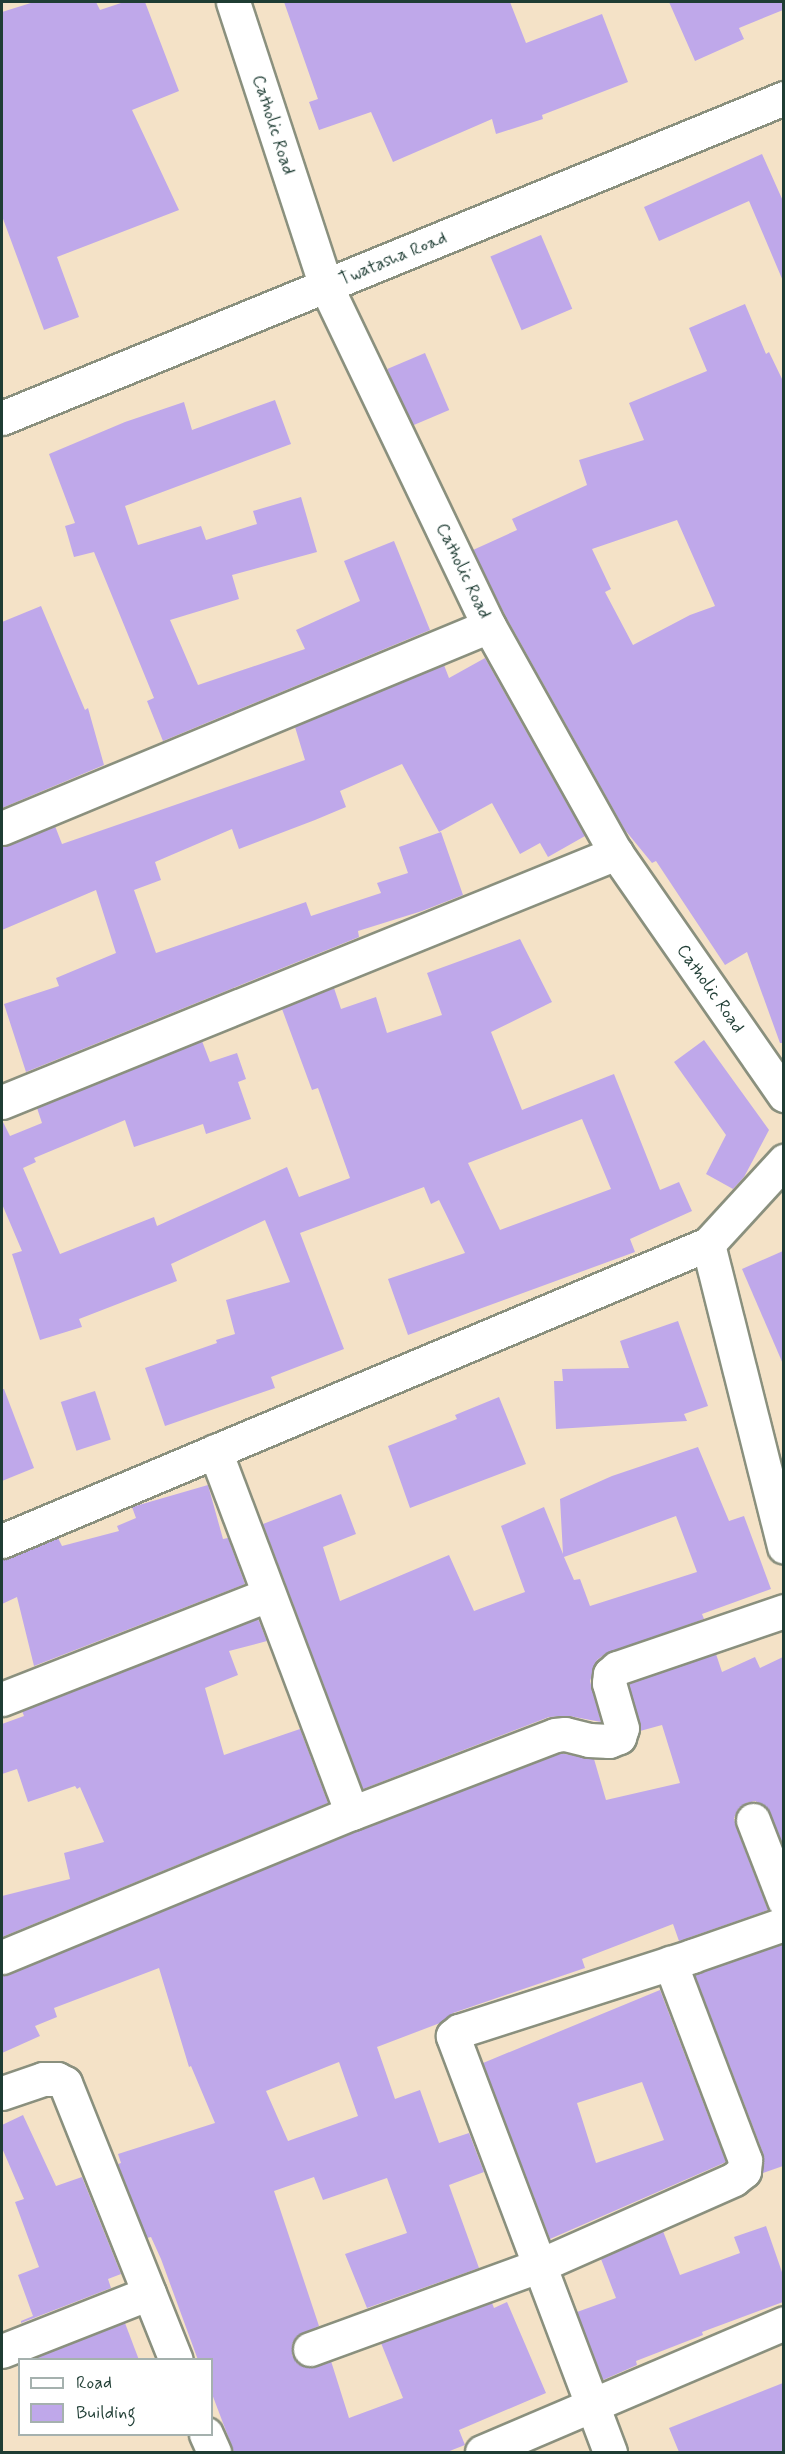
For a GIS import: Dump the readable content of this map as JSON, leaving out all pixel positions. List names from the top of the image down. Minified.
{"streets":{"street":["Catholic Road","Twatasha Road"]},"crossings":[["Catholic Road","Twatasha Road"]],"legend":["Road","Building"]}
